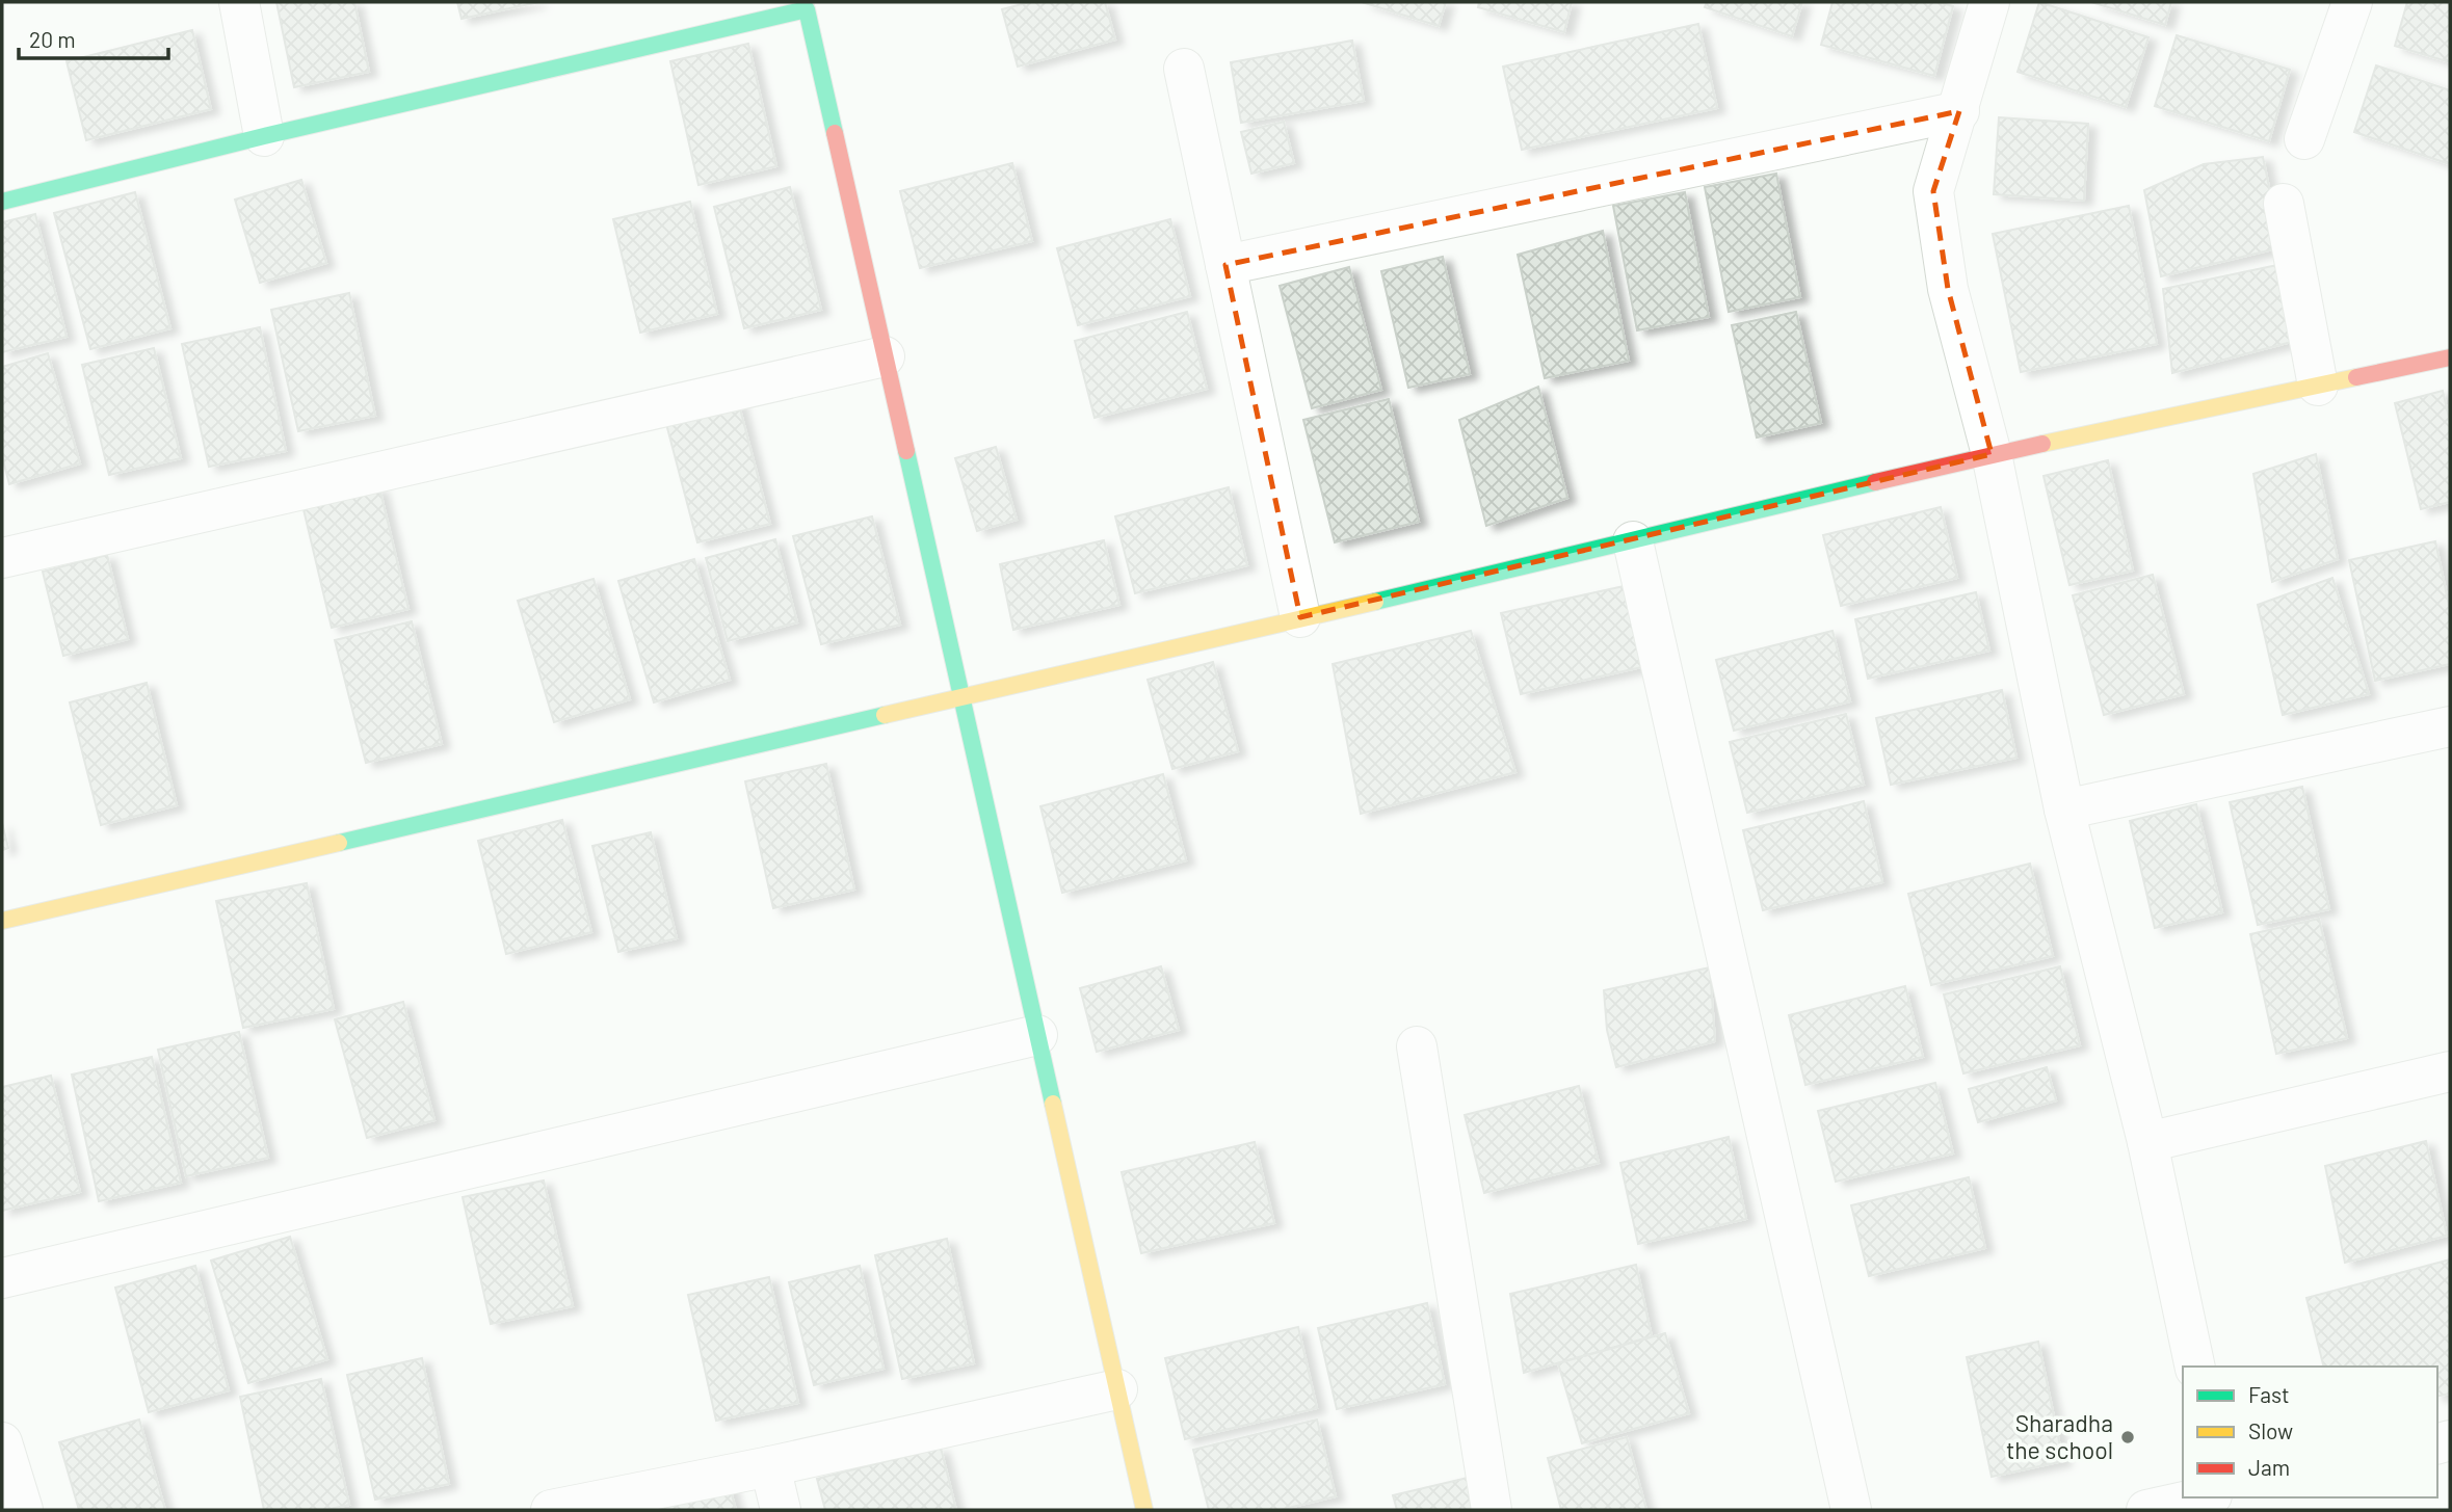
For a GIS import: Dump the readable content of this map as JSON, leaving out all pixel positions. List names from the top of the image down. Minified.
{"places":["Sharadha the school"],"legend":["Fast","Slow","Jam"],"scale_bar":"20 m"}
